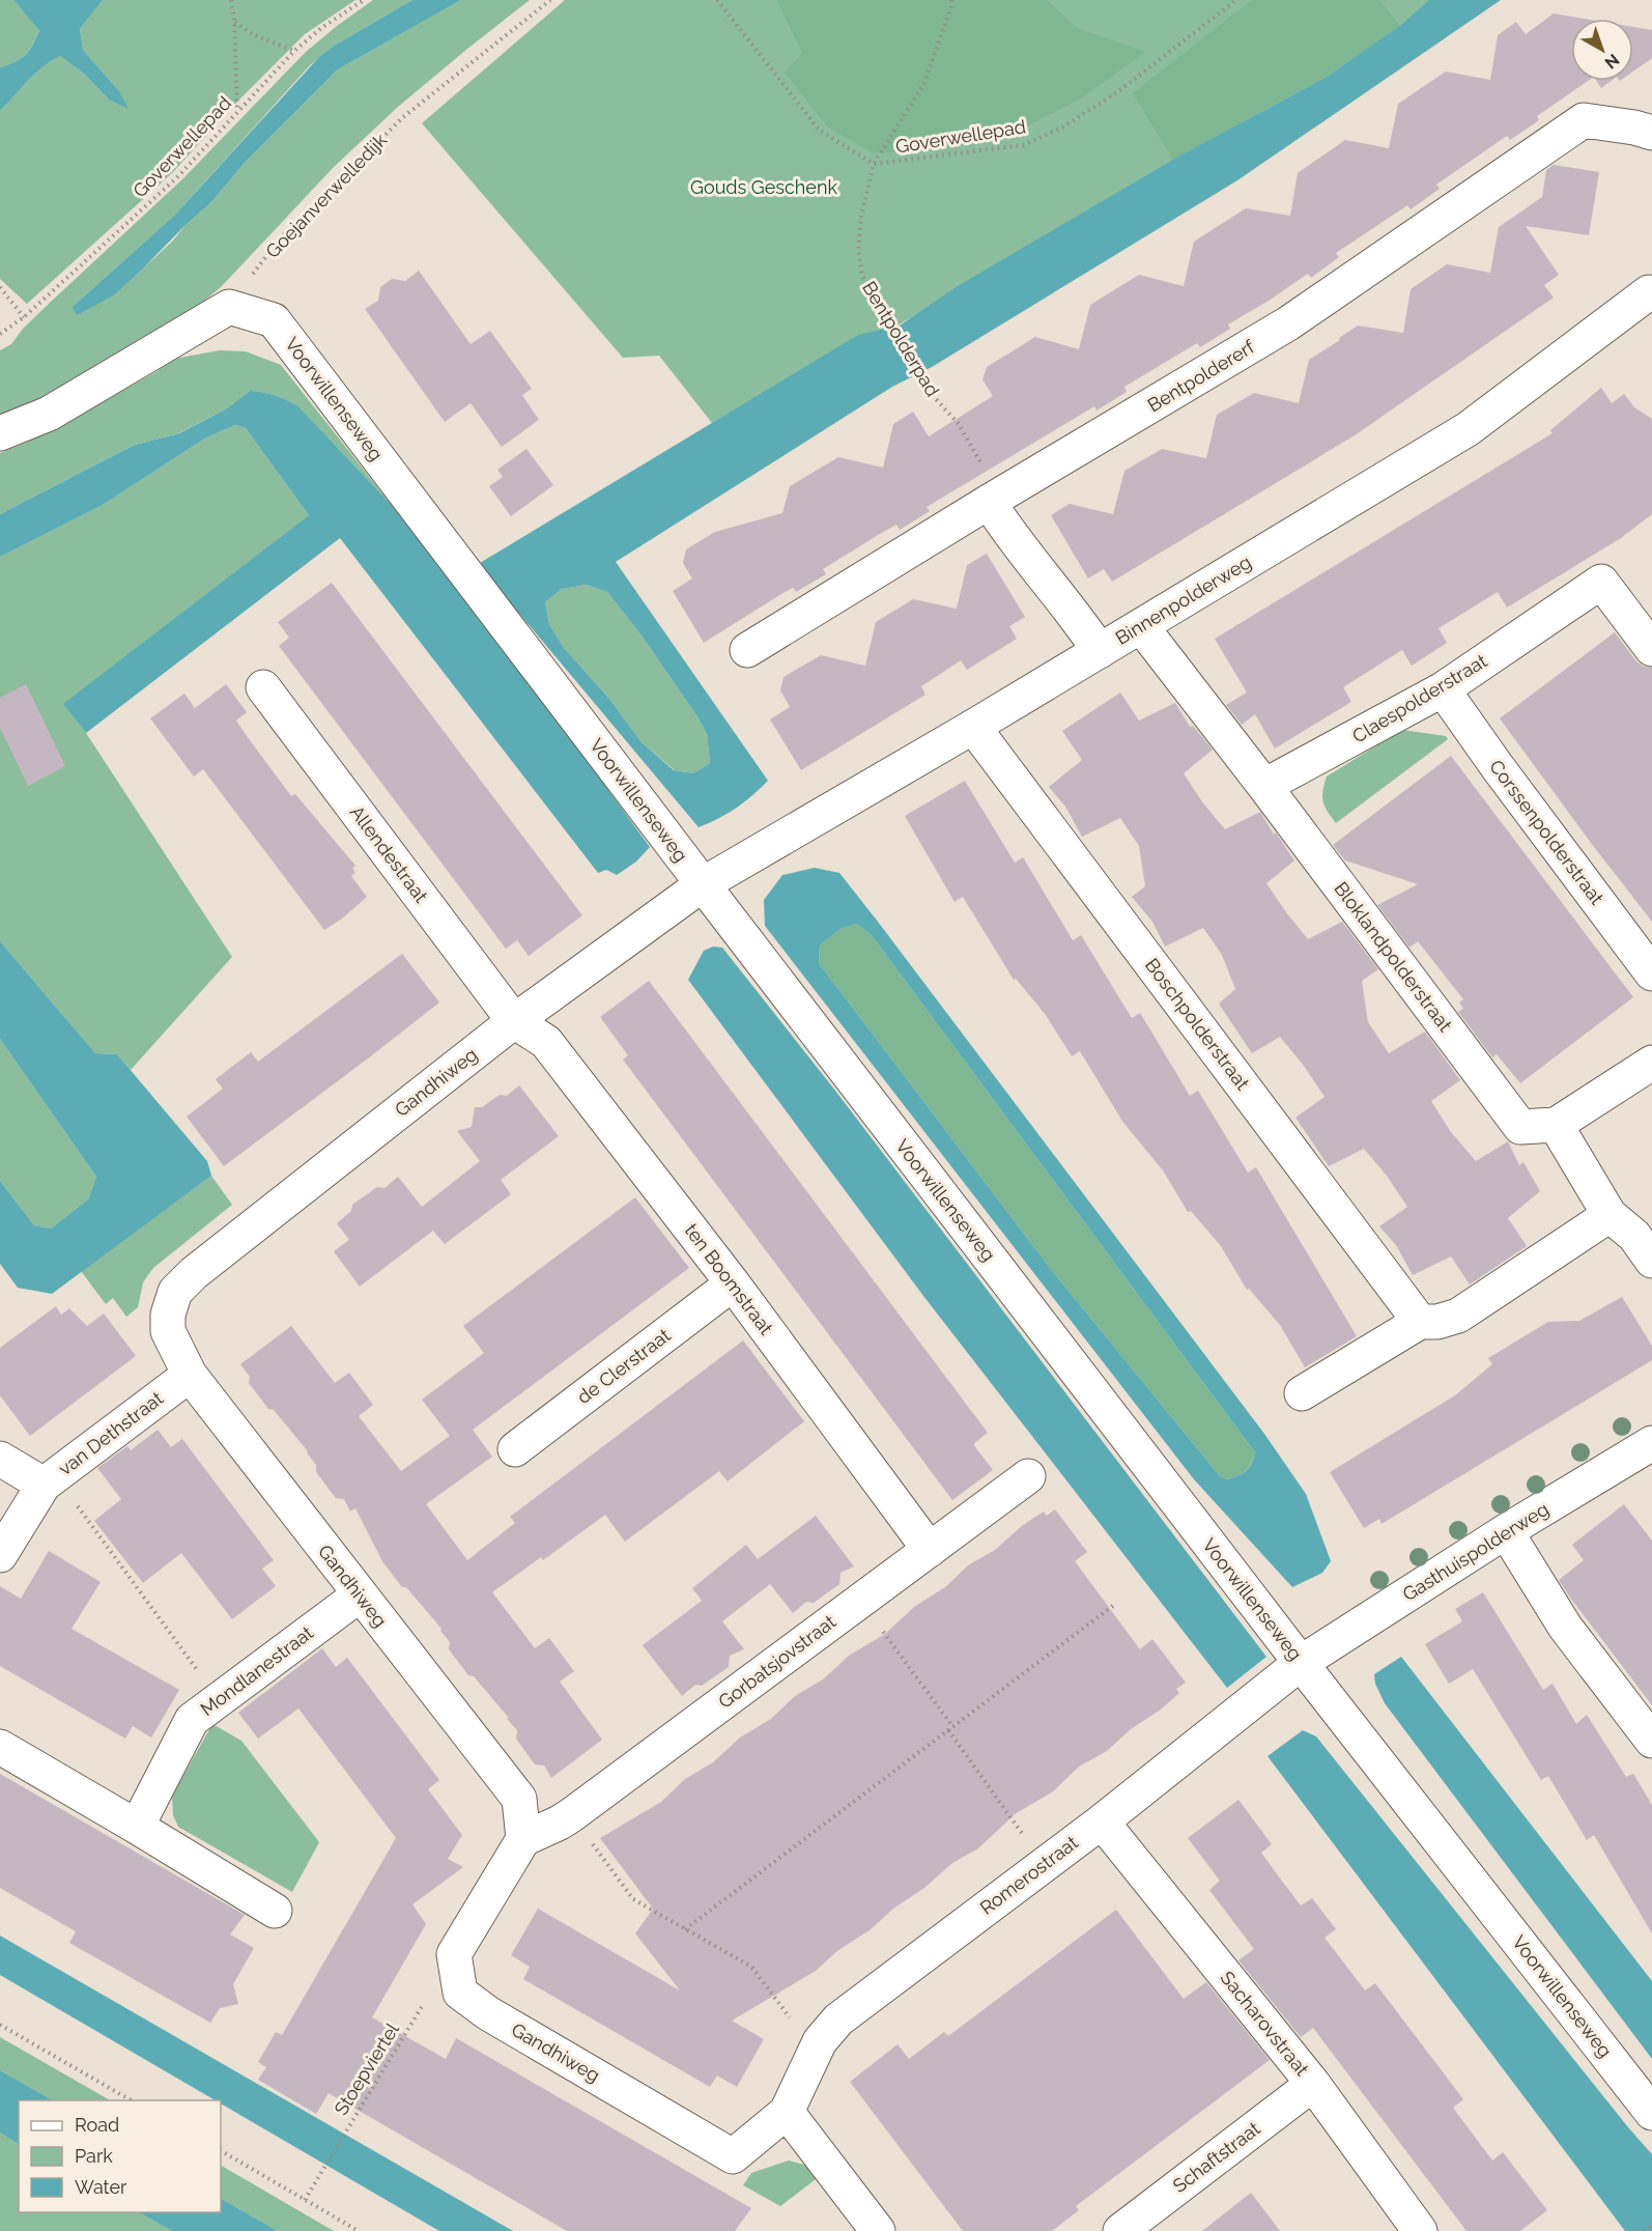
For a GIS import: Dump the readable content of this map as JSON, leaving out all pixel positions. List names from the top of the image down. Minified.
{"streets":{"street":["Bentpoldererf","Voorwillenseweg","Binnenpolderweg","Claespolderstraat","Corssenpolderstraat","Allendestraat","Bloklandpolderstraat","Boschpolderstraat","Gandhiweg","ten Boomstraat","de Clerstraat","van Dethstraat","Gasthuispolderweg","Gorbatsjovstraat","Mondlanestraat","Romerostraat","Sacharovstraat","Schaftstraat"],"path":["Goverwellepad","Goejanverwelledijk","Bentpolderpad","Stoepviertel"]},"crossings":[["Goverwellepad","Bentpolderpad"],["Goejanverwelledijk","Voorwillenseweg"],["Bentpolderpad","Bentpoldererf"],["Voorwillenseweg","Binnenpolderweg"],["Voorwillenseweg","Gandhiweg"],["Voorwillenseweg","Gasthuispolderweg"],["Voorwillenseweg","Romerostraat"],["Binnenpolderweg","Bloklandpolderstraat"],["Binnenpolderweg","Boschpolderstraat"],["Binnenpolderweg","Gandhiweg"],["Claespolderstraat","Corssenpolderstraat"],["Claespolderstraat","Bloklandpolderstraat"],["Allendestraat","Gandhiweg"],["Allendestraat","ten Boomstraat"],["Gandhiweg","ten Boomstraat"],["Gandhiweg","van Dethstraat"],["Gandhiweg","Gorbatsjovstraat"],["Gandhiweg","Mondlanestraat"],["Gandhiweg","Romerostraat"],["Gandhiweg","Stoepviertel"],["ten Boomstraat","de Clerstraat"],["ten Boomstraat","Gorbatsjovstraat"],["Gasthuispolderweg","Romerostraat"],["Romerostraat","Sacharovstraat"],["Sacharovstraat","Schaftstraat"]],"parks":["Gouds Geschenk"],"legend":["Road","Park","Water"],"north":"bottom right"}
